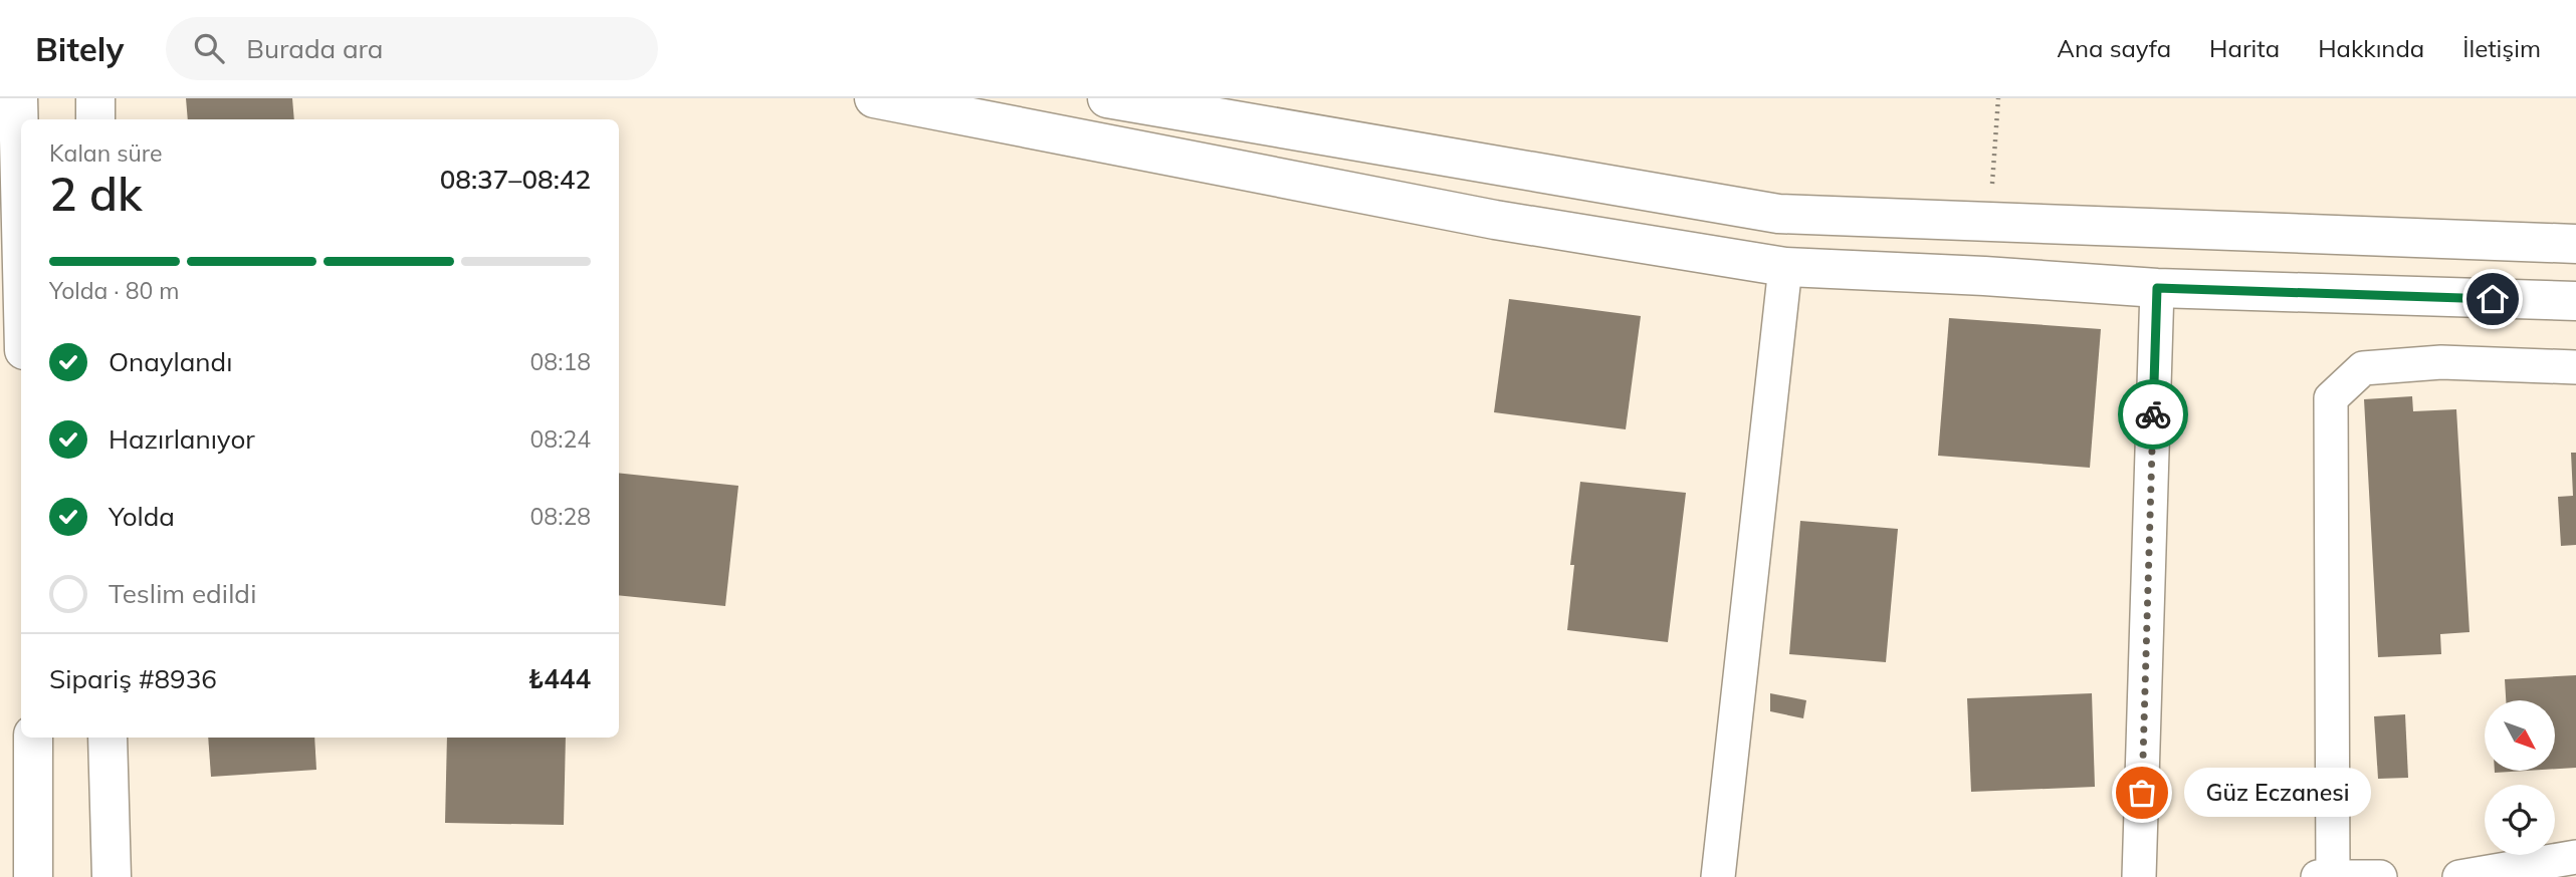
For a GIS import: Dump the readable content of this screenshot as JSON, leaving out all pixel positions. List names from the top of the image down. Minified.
{"places":["Güz Eczanesi"],"north":"bottom right","page":{"header":"Bitely","search":"Burada ara","nav":["Ana sayfa","Harita","Hakkında","İletişim"],"heading":["2 dk","Kalan süre","08:37–08:42"],"panel":["Sipariş #8936","₺444"],"bar":"Yolda · 80 m","list":[["Onaylandı","08:18"],["Hazırlanıyor","08:24"],["Yolda","08:28"],"Teslim edildi"],"bubble":"Güz Eczanesi"}}
